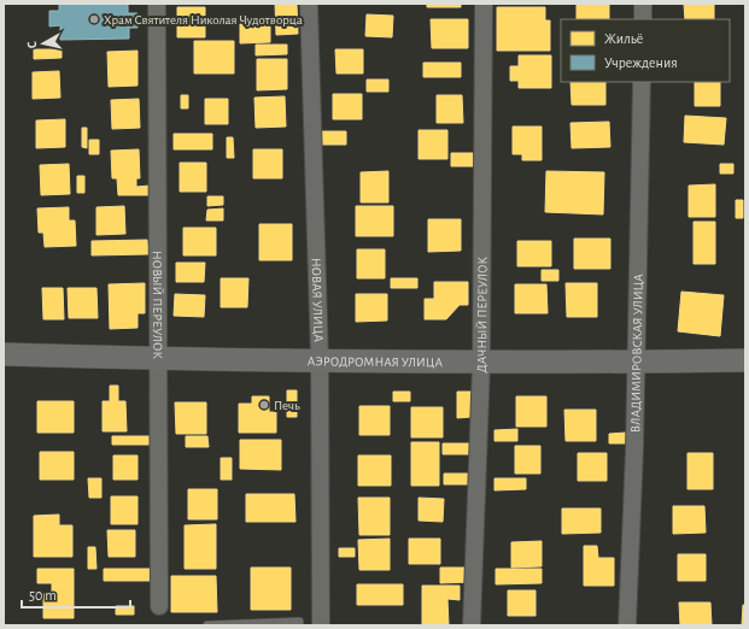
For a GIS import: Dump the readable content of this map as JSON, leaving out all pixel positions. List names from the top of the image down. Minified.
{"streets":{"street":["НОВАЯ УЛИЦА","НОВЫЙ ПЕРЕУЛОК","ДАЧНЫЙ ПЕРЕУЛОК","ВЛАДИМИРОВСКАЯ УЛИЦА","АЭРОДРОМНАЯ УЛИЦА"]},"crossings":[["НОВАЯ УЛИЦА","АЭРОДРОМНАЯ УЛИЦА"],["НОВЫЙ ПЕРЕУЛОК","АЭРОДРОМНАЯ УЛИЦА"],["ДАЧНЫЙ ПЕРЕУЛОК","АЭРОДРОМНАЯ УЛИЦА"],["ВЛАДИМИРОВСКАЯ УЛИЦА","АЭРОДРОМНАЯ УЛИЦА"]],"places":["Храм Святителя Николая Чудотворца","Печь"],"legend":["Жильё","Учреждения"],"scale_bar":"50 m","north":"left"}
